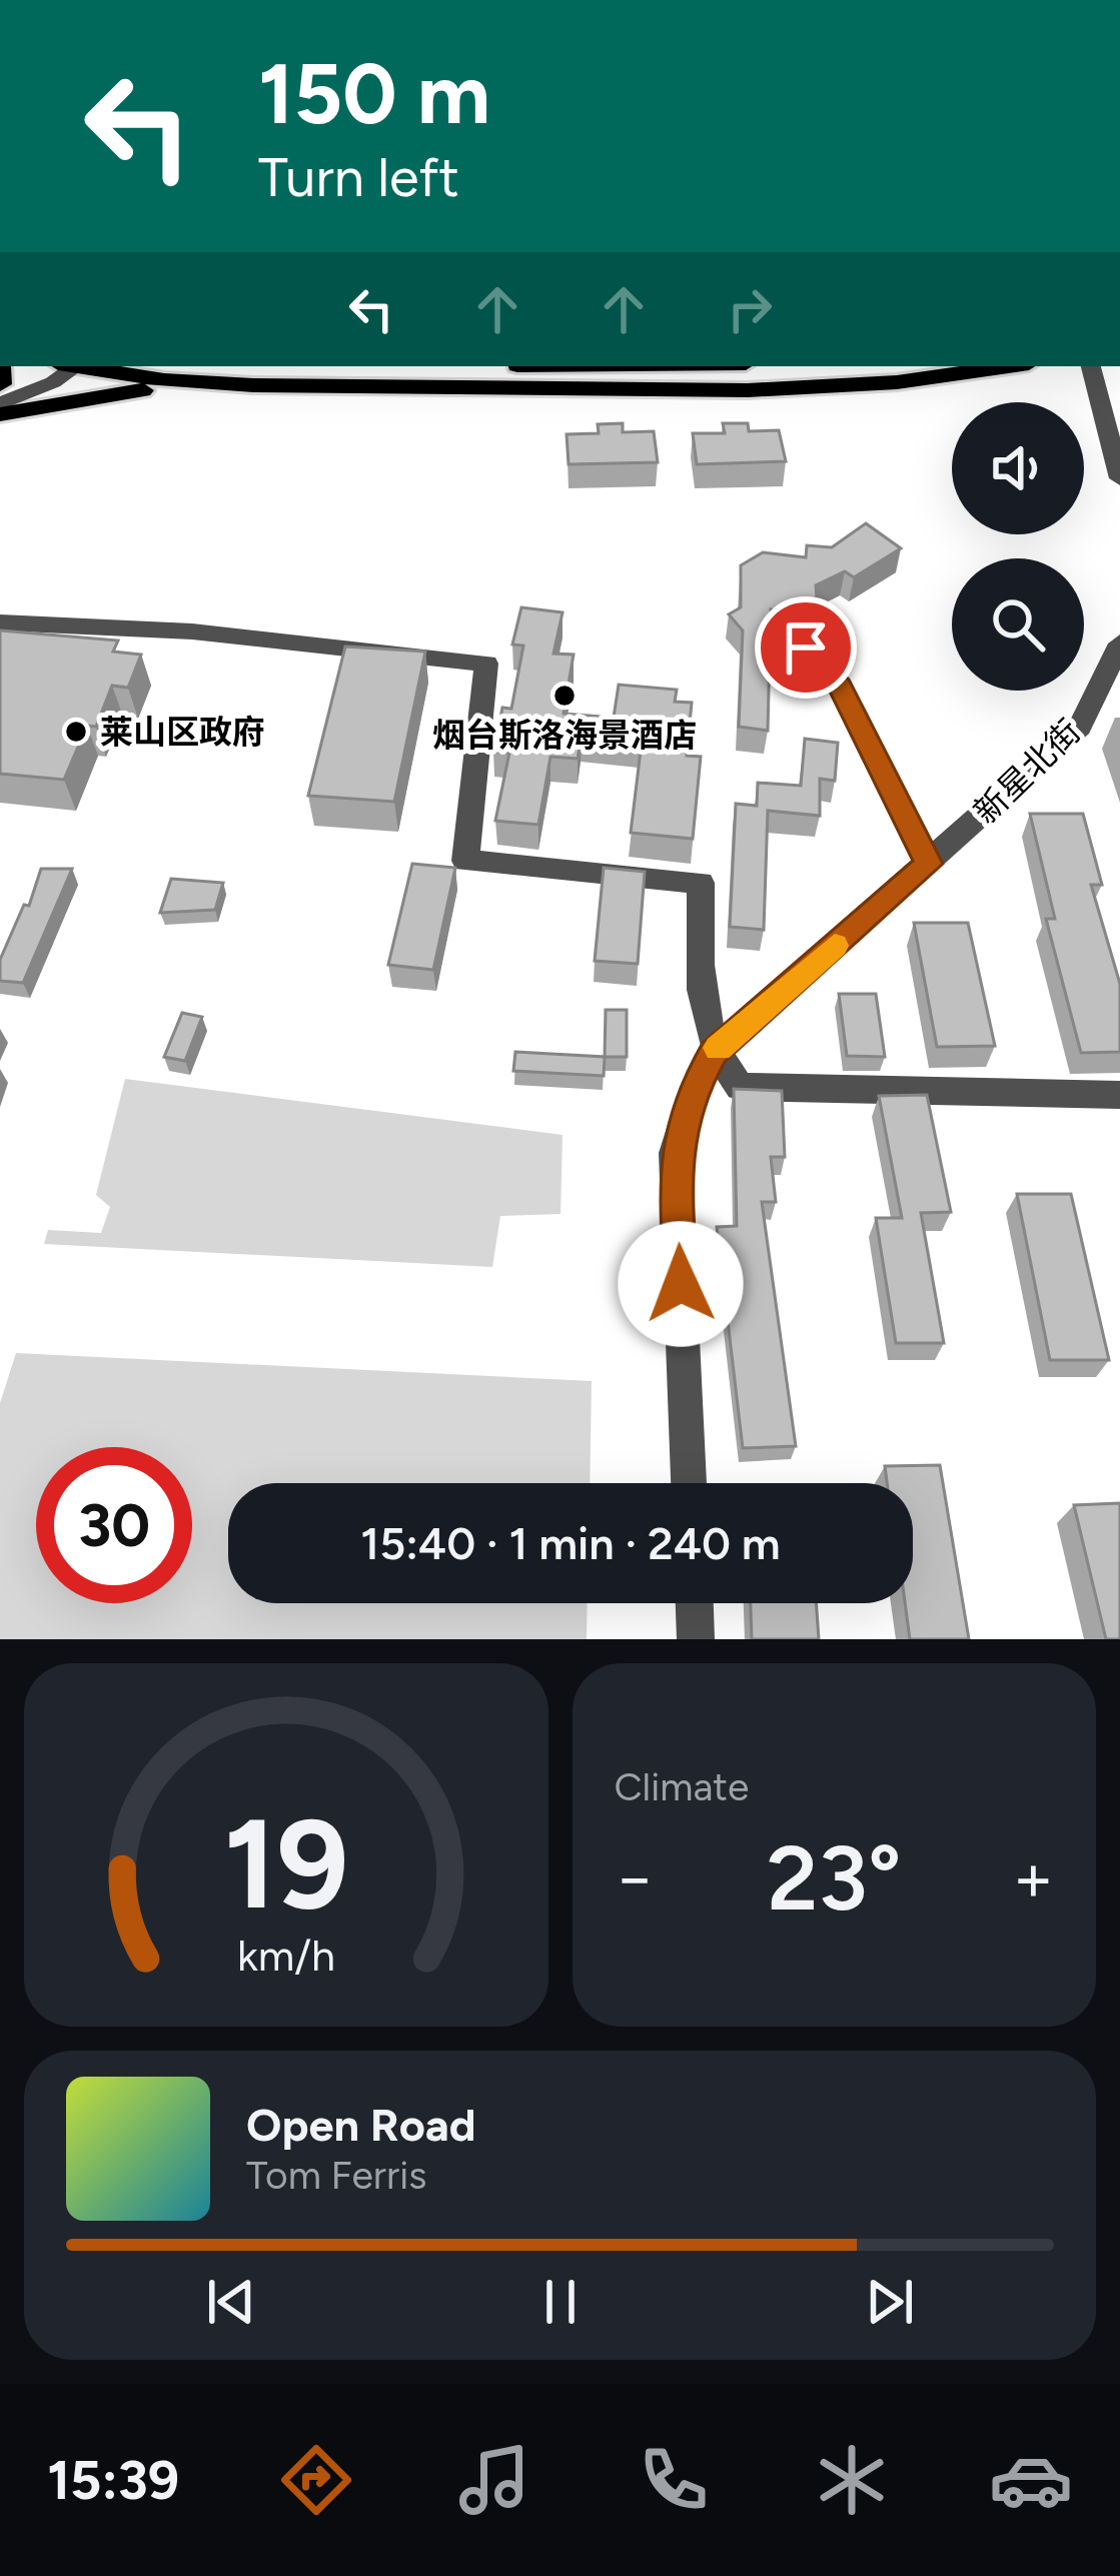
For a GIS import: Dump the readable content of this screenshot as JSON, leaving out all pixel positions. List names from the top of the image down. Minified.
{"streets":{"street":["新星北街"]},"places":["烟台斯洛海景酒店","莱山区政府"],"page":{"turn":["150 m","Turn left"],"limit":"30","trip":"15:40 · 1 min · 240 m","tile":"Climate","heat":["−","23°","+"],"song":["Open Road","Tom Ferris"],"tabs":"15:39","gauge":["19","km/h"]}}
